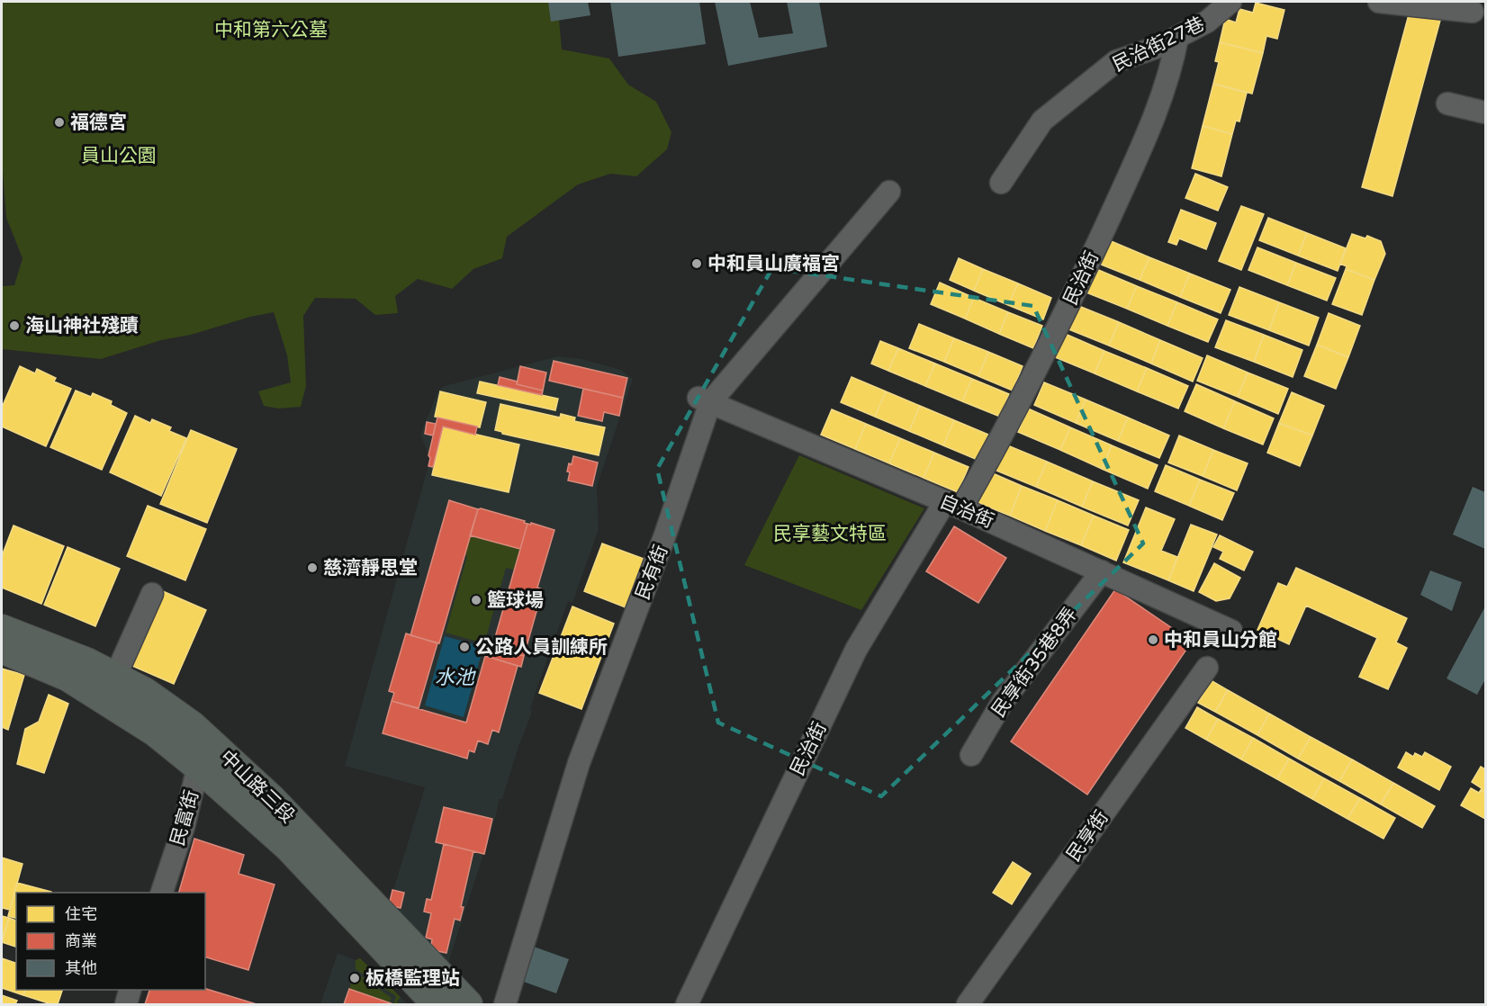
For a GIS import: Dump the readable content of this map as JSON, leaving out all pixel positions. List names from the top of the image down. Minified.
{"streets":{"main road":["中山路三段"],"street":["民治街27巷","民治街","自治街","民有街","民享街35巷8弄","民富街","民享街"]},"crossings":[["民治街27巷","民治街"],["民治街","自治街"],["自治街","民有街"],["自治街","民享街35巷8弄"],["中山路三段","民富街"]],"water":["水池"],"parks":["中和第六公墓","員山公園","民享藝文特區"],"places":["福德宮","中和員山廣福宮","海山神社殘蹟","慈濟靜思堂","籃球場","中和員山分館","公路人員訓練所","板橋監理站"],"legend":["住宅","商業","其他"]}
